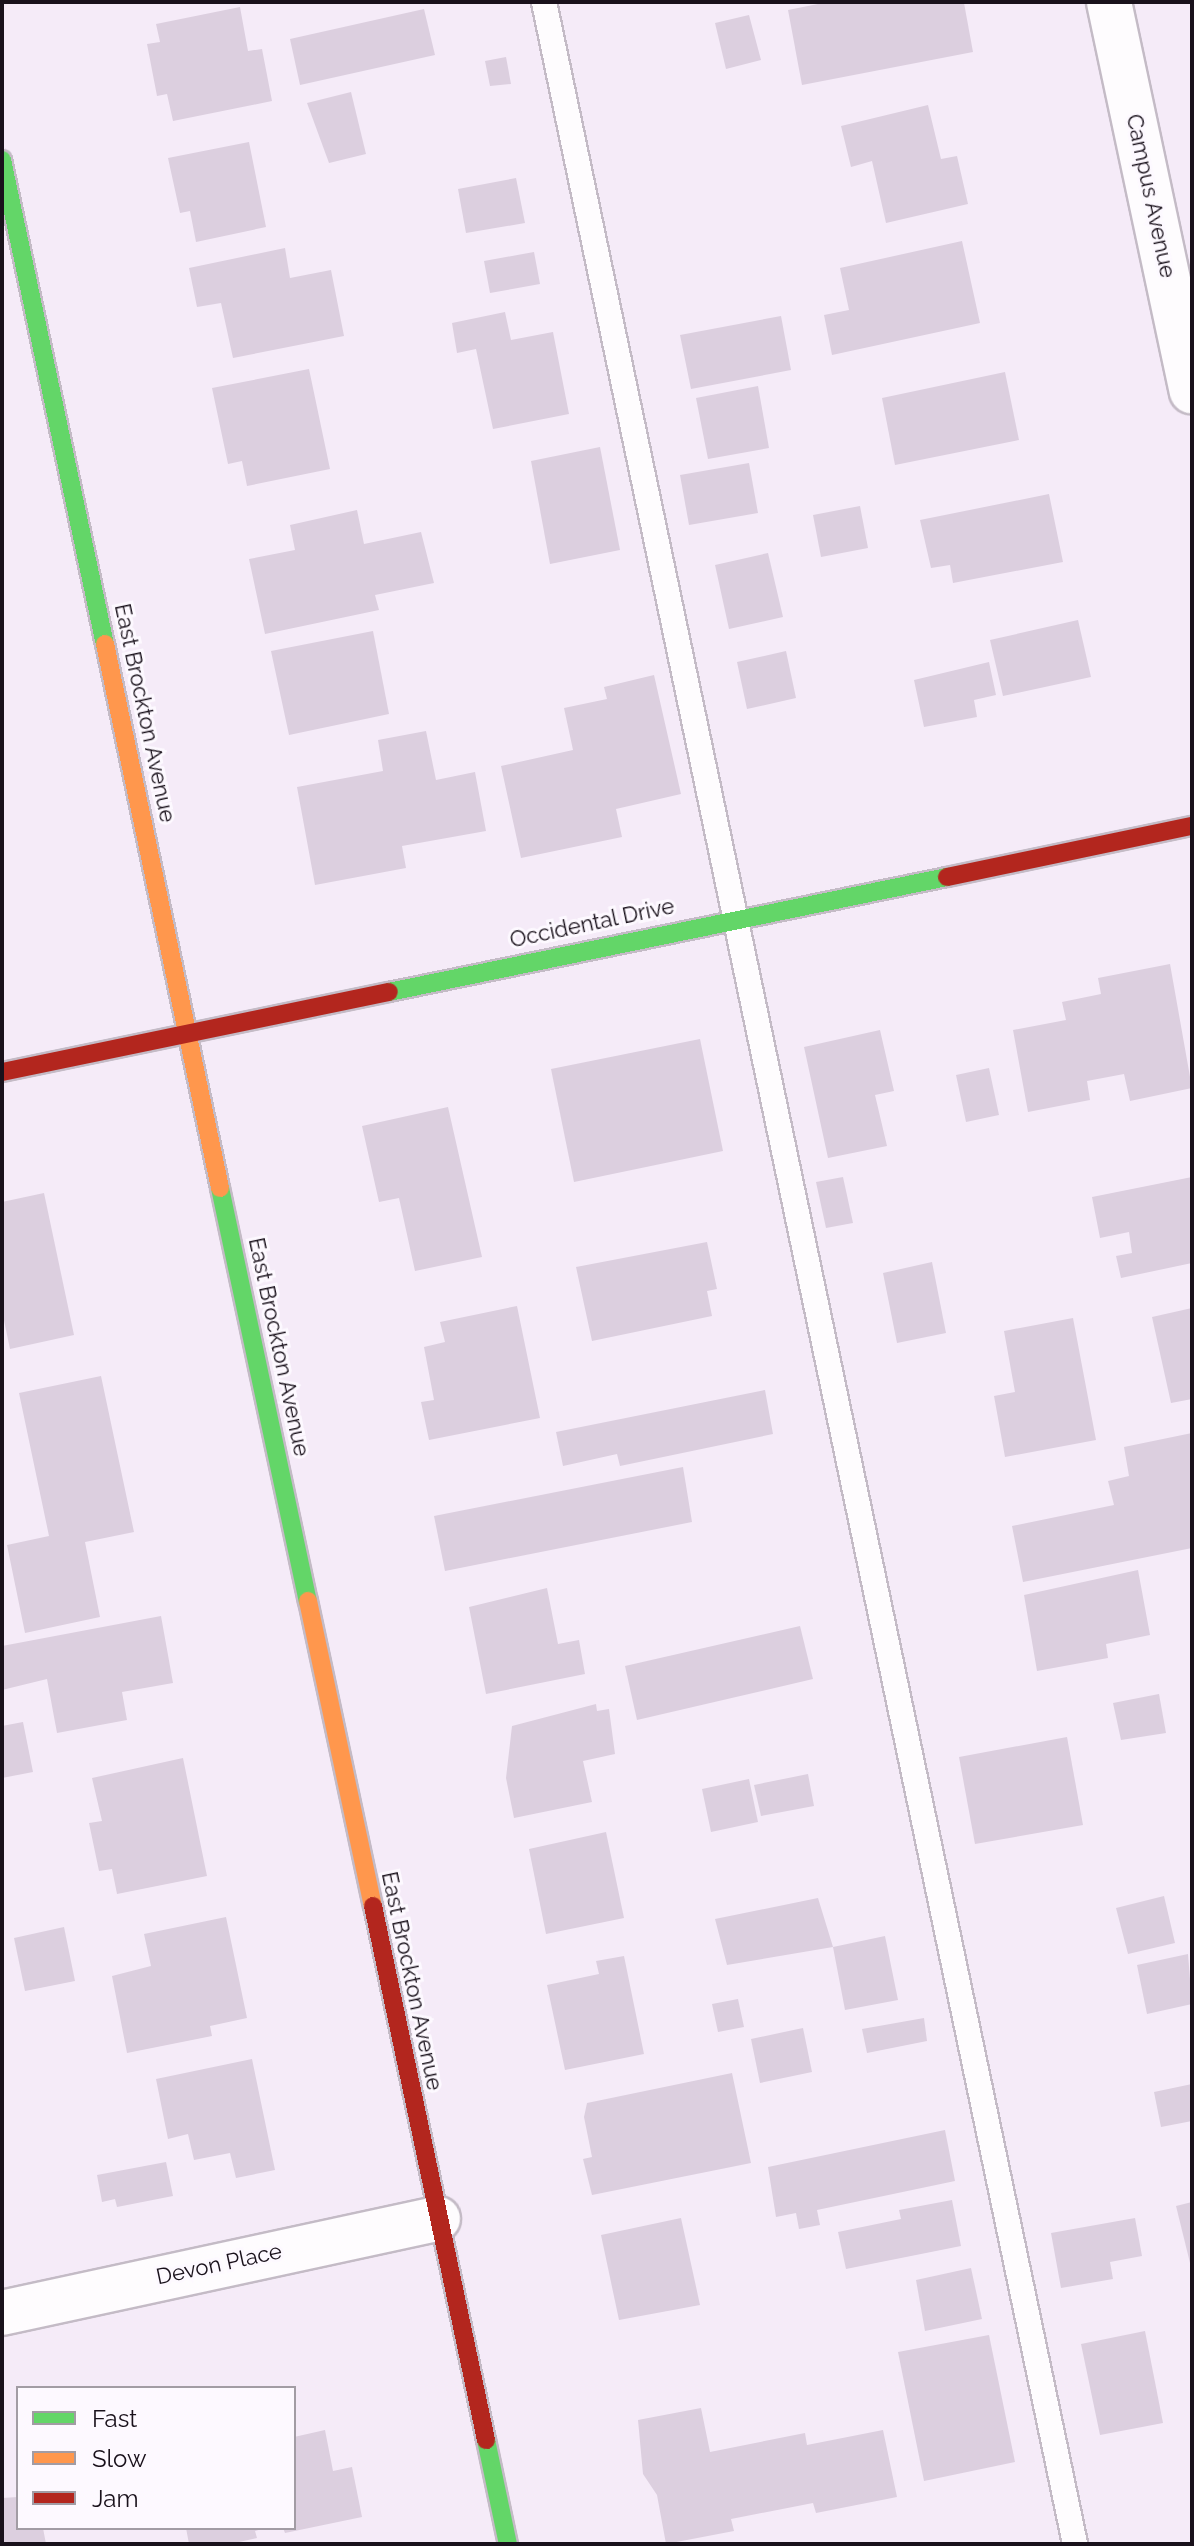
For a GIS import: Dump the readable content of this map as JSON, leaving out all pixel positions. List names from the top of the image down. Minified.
{"streets":{"street":["Campus Avenue","East Brockton Avenue","Occidental Drive","Devon Place"]},"crossings":[["East Brockton Avenue","Occidental Drive"],["East Brockton Avenue","Devon Place"]],"legend":["Fast","Slow","Jam"]}
